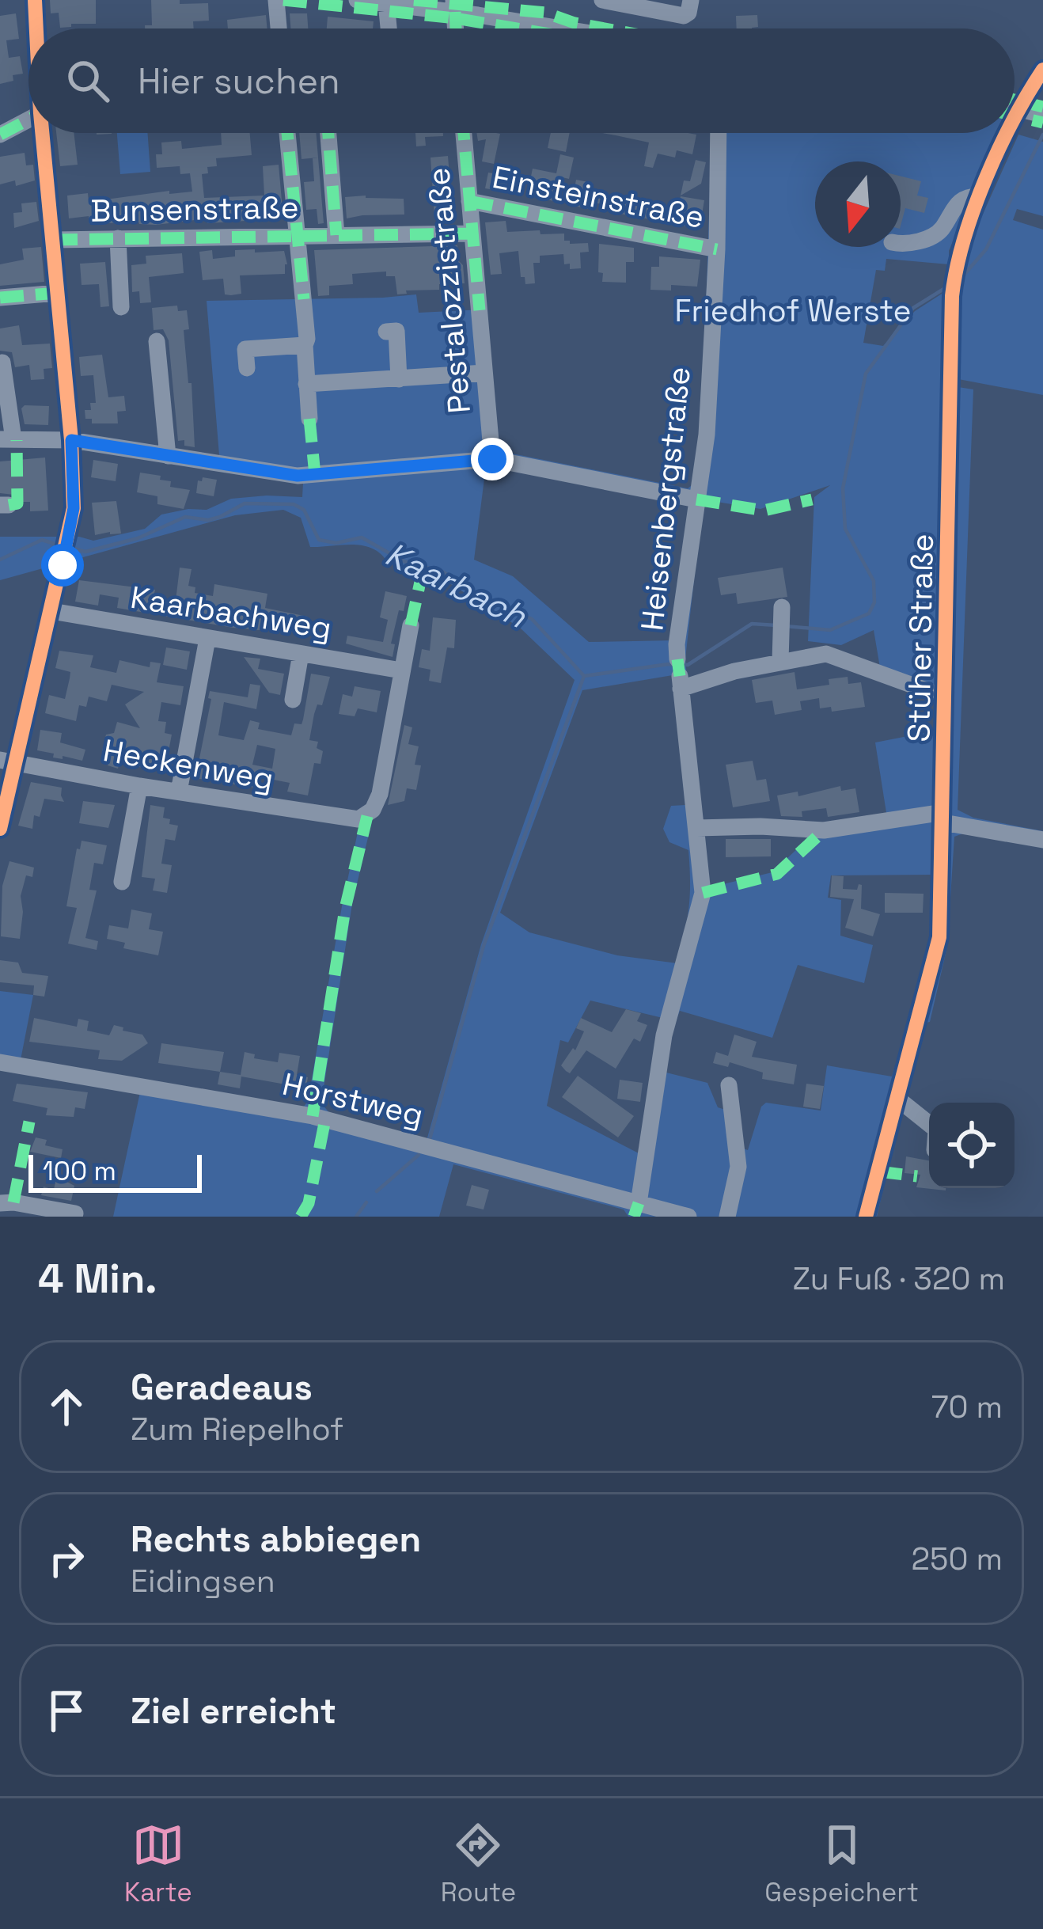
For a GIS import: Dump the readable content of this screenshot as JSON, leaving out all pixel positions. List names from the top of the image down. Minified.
{"streets":{"street":["Einsteinstraße","Bunsenstraße","Pestalozzistraße","Heisenbergstraße","Kaarbachweg","Stüher Straße","Heckenweg","Horstweg"]},"crossings":[["Einsteinstraße","Pestalozzistraße"],["Einsteinstraße","Heisenbergstraße"],["Bunsenstraße","Pestalozzistraße"],["Heisenbergstraße","Horstweg"],["Kaarbachweg","Heckenweg"]],"water":["Kaarbach"],"parks":["Friedhof Werste"],"scale_bar":"100 m","north":"bottom","page":{"search":"Hier suchen","scale":"100 m","heading":["4 Min.","Zu Fuß · 320 m"],"list":[["Geradeaus","Zum Riepelhof","70 m"],["Rechts abbiegen","Eidingsen","250 m"],"Ziel erreicht"],"nav":["Karte","Route","Gespeichert"]}}
